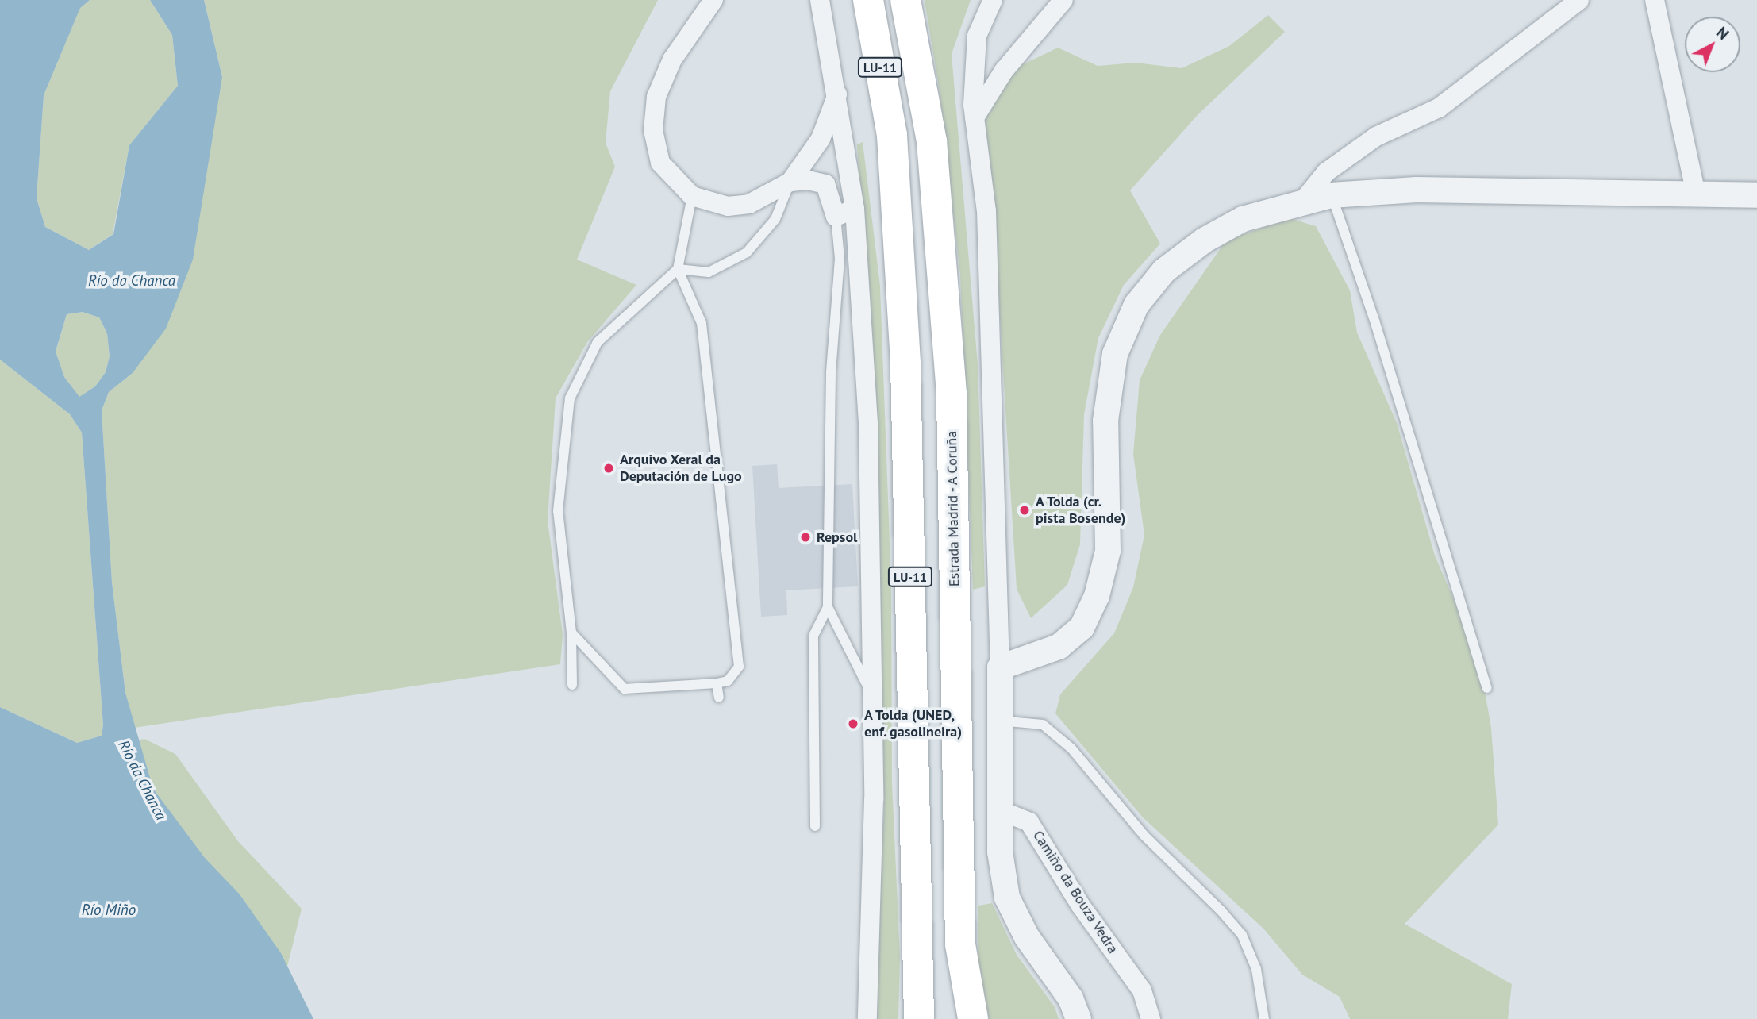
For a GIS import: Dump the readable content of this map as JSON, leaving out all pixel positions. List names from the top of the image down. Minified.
{"streets":{"highway":["LU-11","Estrada Madrid - A Coruña"],"street":["Camiño da Bouza Vedra"]},"water":["Río da Chanca","Río Miño"],"places":["Arquivo Xeral da Deputación de Lugo","A Tolda (cr. pista Bosende)","Repsol","A Tolda (UNED, enf. gasolineira)"],"north":"top right"}
